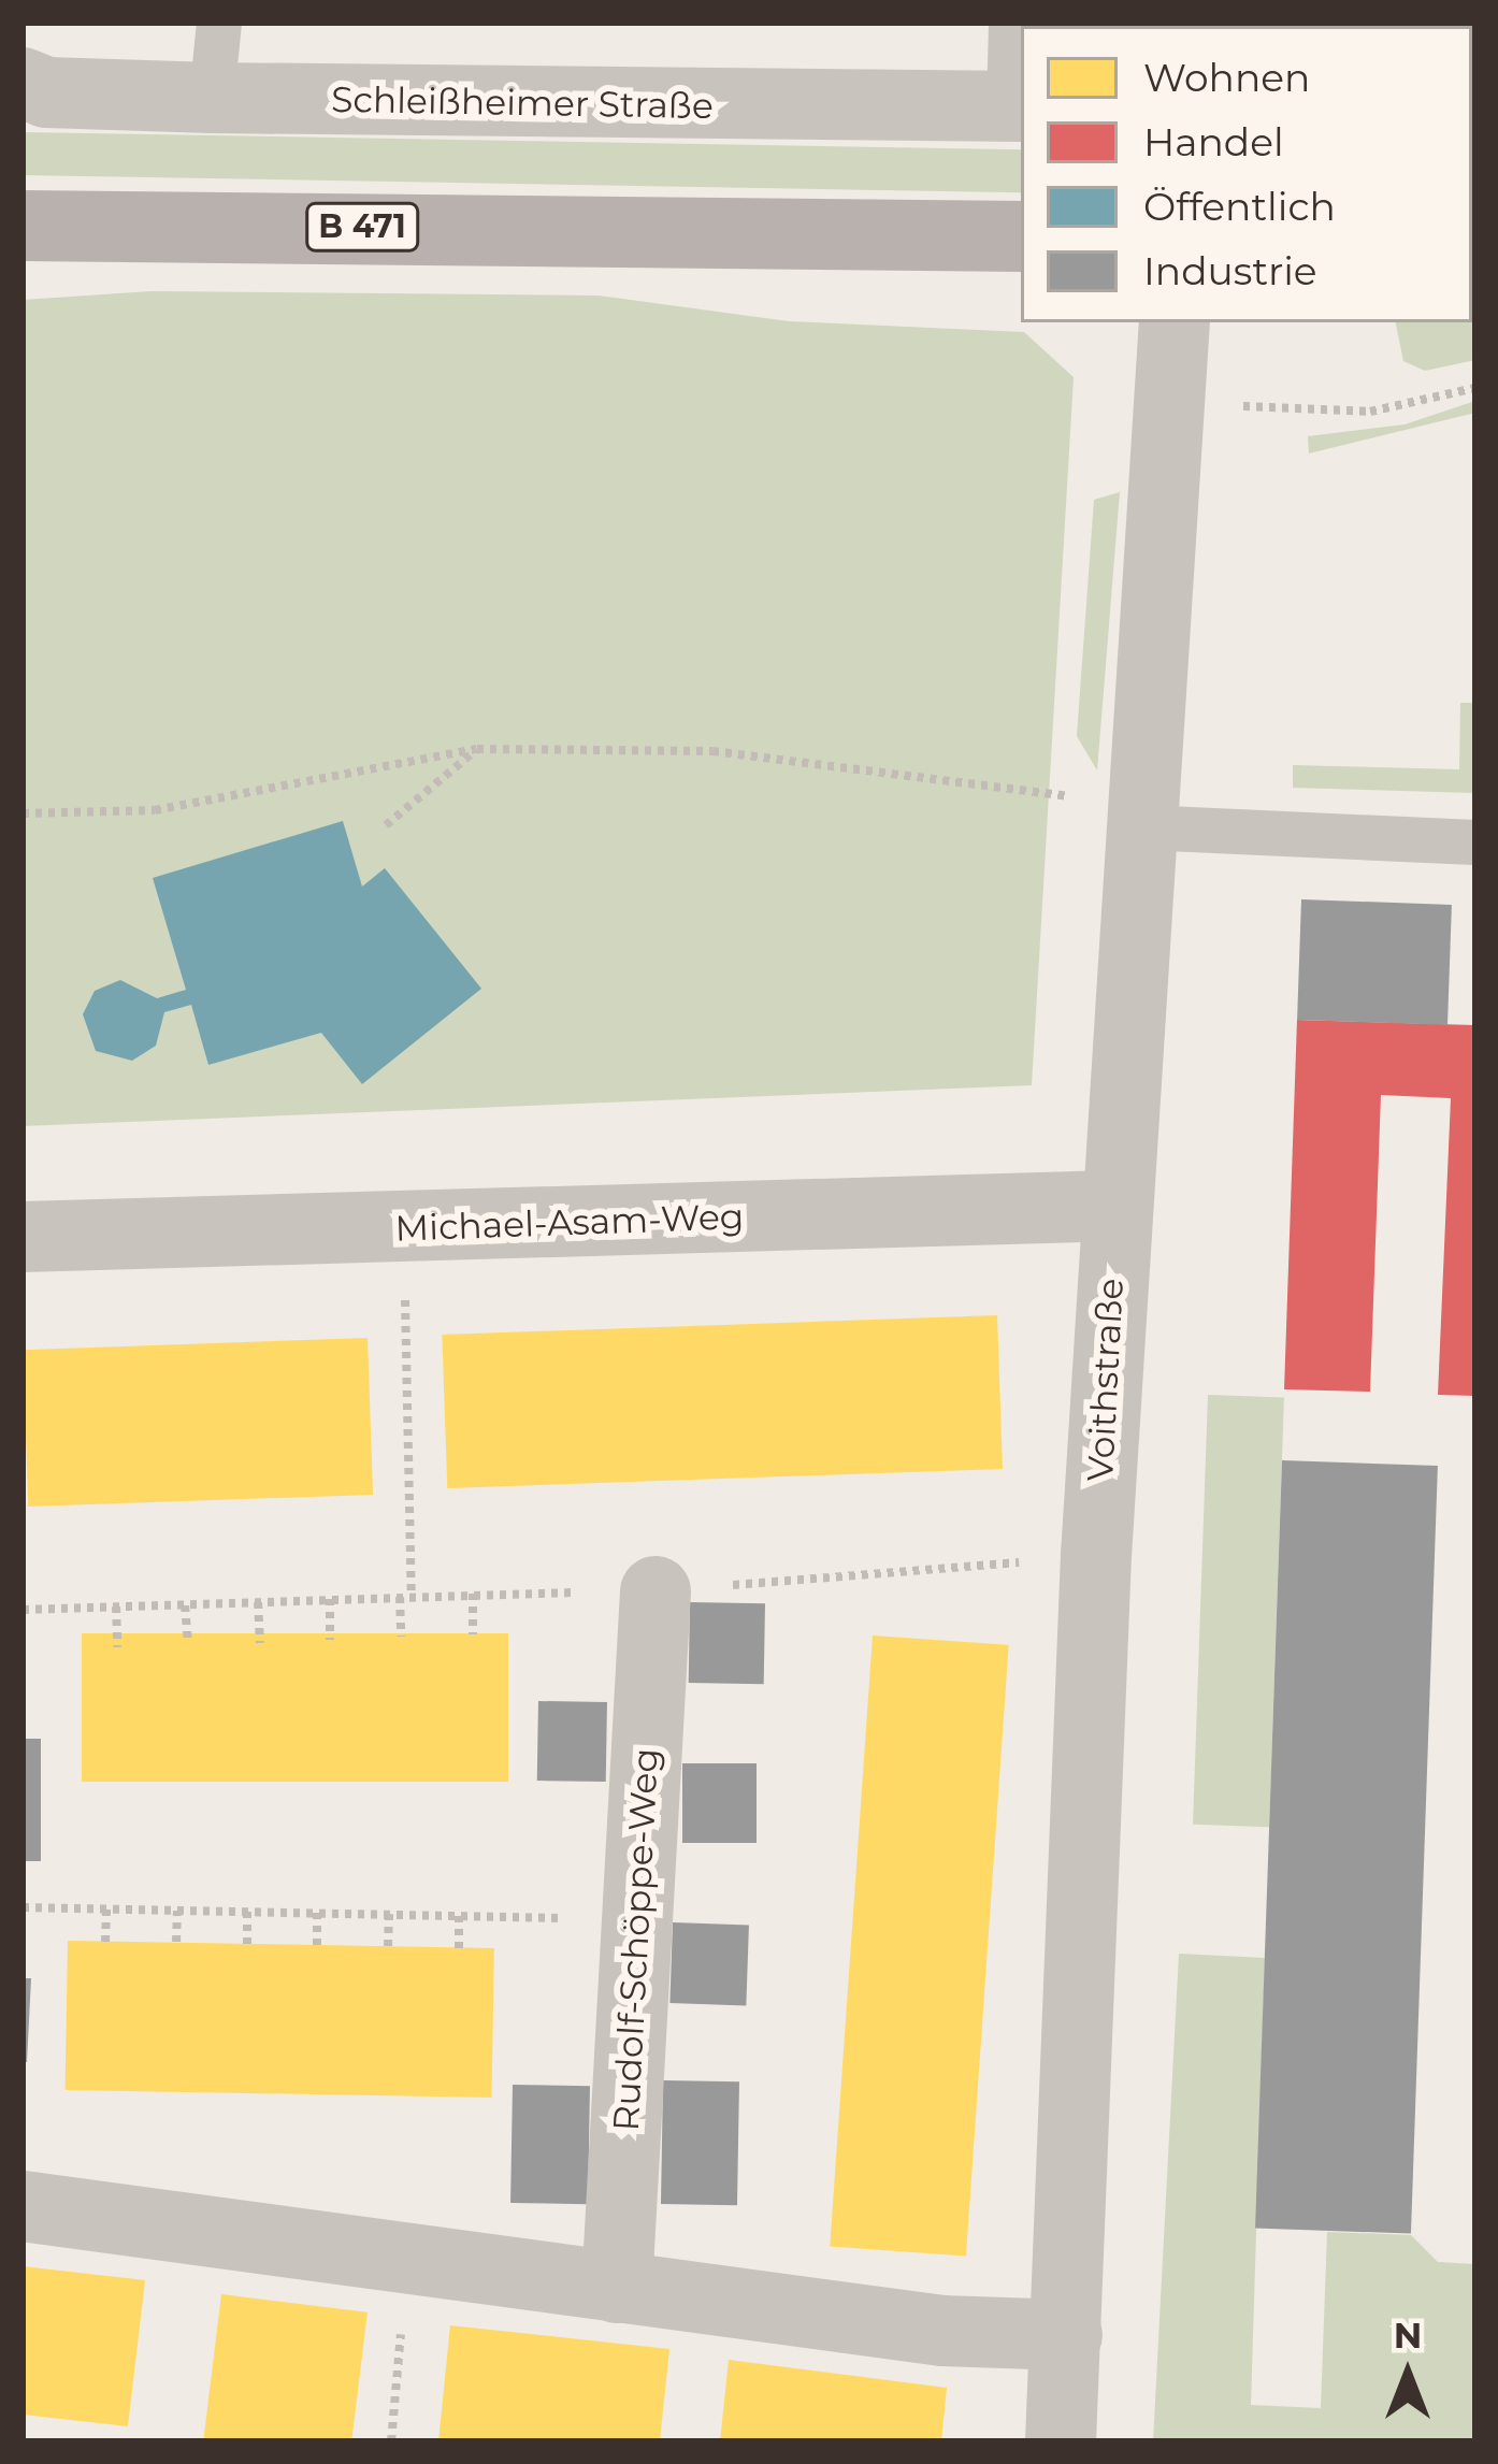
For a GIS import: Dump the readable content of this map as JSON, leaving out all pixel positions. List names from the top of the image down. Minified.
{"streets":{"main road":["B 471"],"street":["Schleißheimer Straße","Michael-Asam-Weg","Voithstraße","Rudolf-Schöppe-Weg"]},"crossings":[["Michael-Asam-Weg","Voithstraße"]],"legend":["Wohnen","Handel","Öffentlich","Industrie"],"north":"top"}
